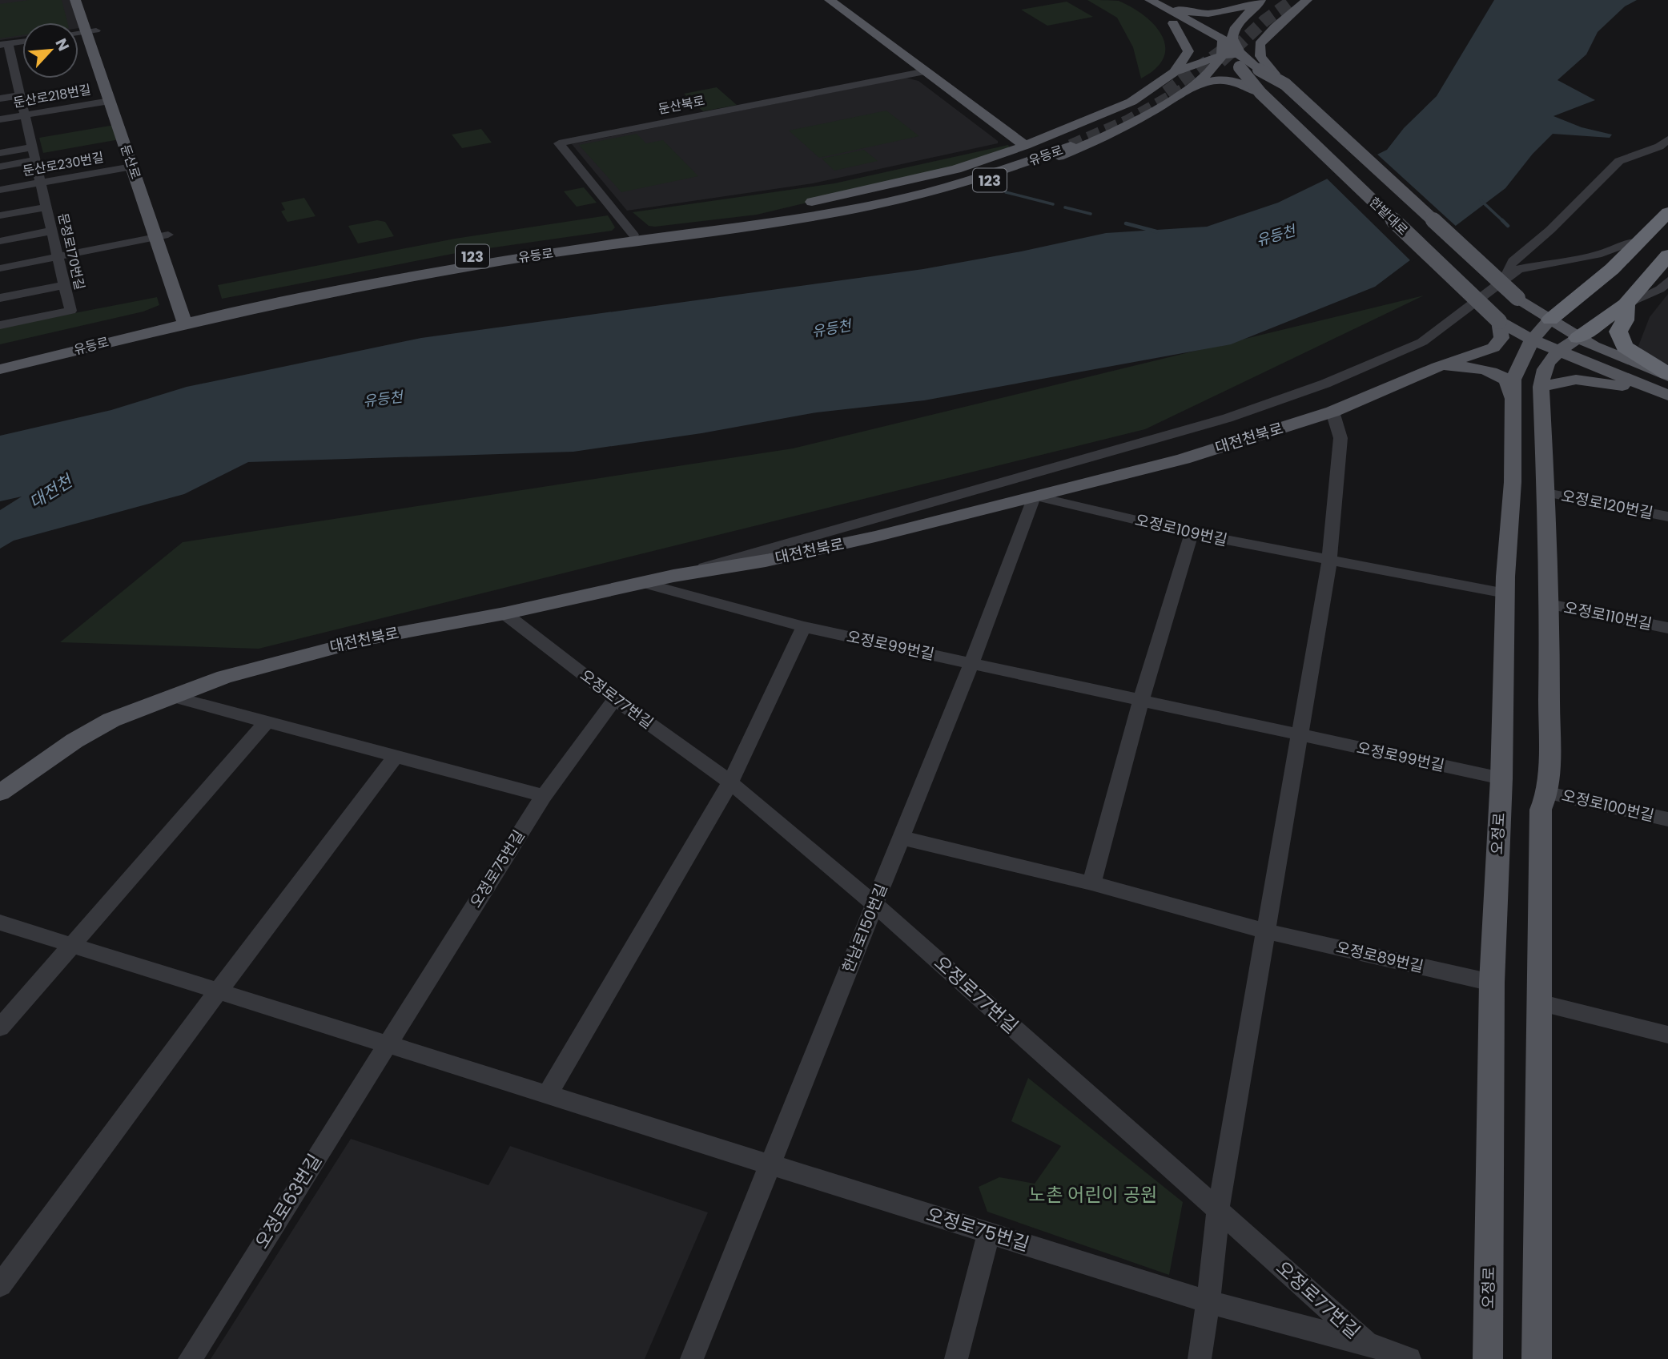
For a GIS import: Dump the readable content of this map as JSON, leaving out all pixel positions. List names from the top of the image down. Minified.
{"streets":{"main road":["유등로","둔산로","123","한밭대로","대전천북로","오정로"],"street":["둔산로218번길","둔산북로","둔산로230번길","문정로170번길","오정로120번길","오정로109번길","오정로110번길","오정로99번길","오정로77번길","오정로100번길","오정로75번길","한남로150번길","오정로89번길","오정로63번길"]},"crossings":[["둔산로218번길","둔산로"],["둔산로218번길","문정로170번길"],["둔산북로","유등로"],["유등로","둔산로"],["유등로","123"],["둔산로","둔산로230번길"],["둔산로230번길","문정로170번길"],["123","한밭대로"],["한밭대로","대전천북로"],["한밭대로","오정로"],["대전천북로","오정로109번길"],["대전천북로","오정로99번길"],["대전천북로","오정로77번길"],["대전천북로","한남로150번길"],["오정로109번길","오정로"],["오정로109번길","한남로150번길"],["오정로99번길","오정로"],["오정로99번길","한남로150번길"],["오정로77번길","오정로75번길"],["오정로77번길","한남로150번길"],["오정로","오정로89번길"],["오정로75번길","한남로150번길"],["오정로75번길","오정로63번길"],["한남로150번길","오정로89번길"]],"water":["유등천","대전천"],"parks":["노촌 어린이 공원"],"north":"top right"}
